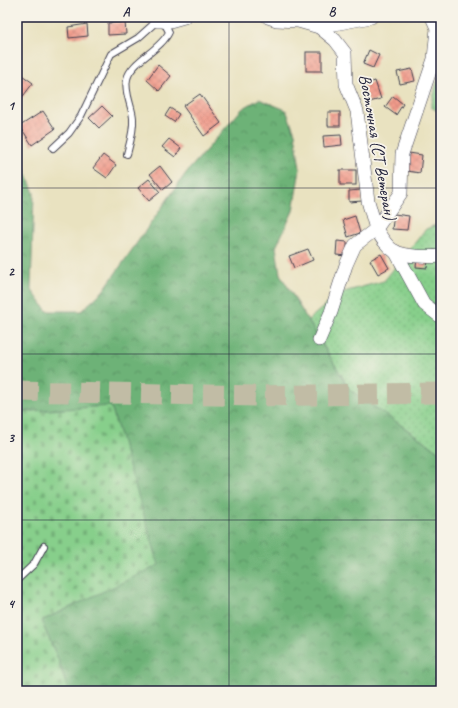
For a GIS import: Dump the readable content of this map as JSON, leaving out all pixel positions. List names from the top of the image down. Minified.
{"streets":{"street":["Восточная (СТ Ветеран)"]},"grid":{"columns":["A","B"],"rows":["1","2","3","4"]}}
